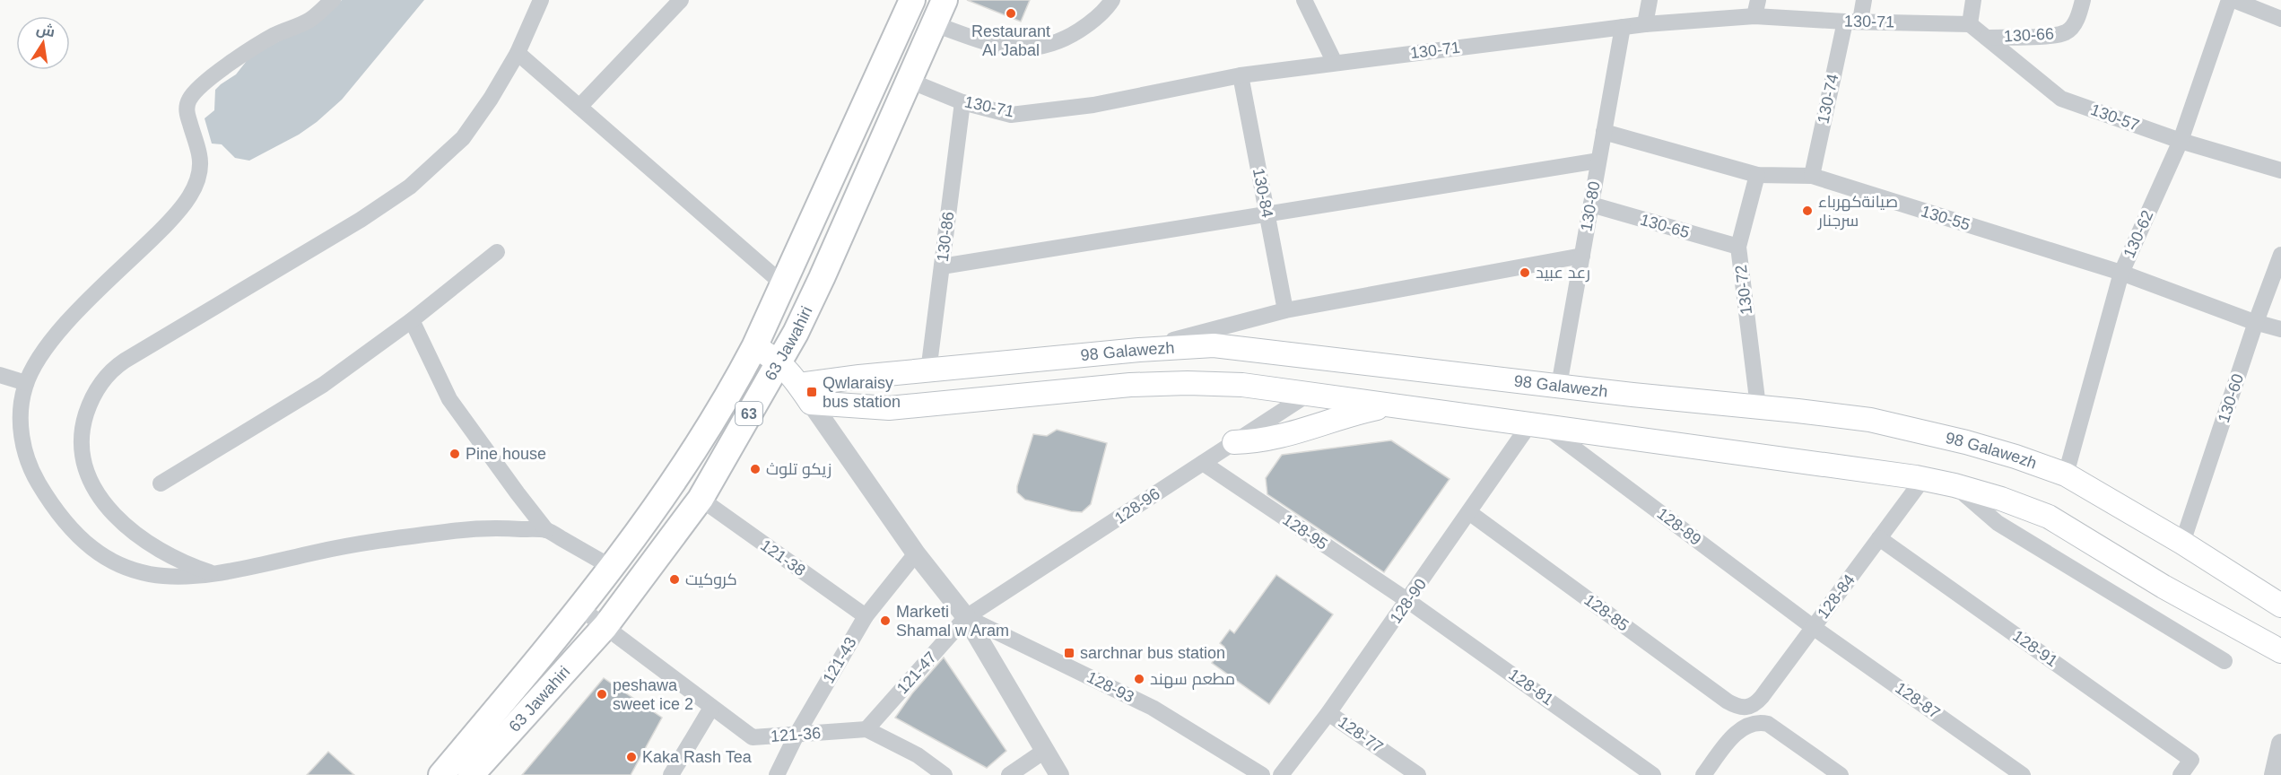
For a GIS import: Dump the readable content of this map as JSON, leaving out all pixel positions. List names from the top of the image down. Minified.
{"streets":{"main road":["63 Jawahiri","98 Galawezh","63"],"street":["130-71","130-66","130-74","130-57","130-84","130-80","130-55","130-65","130-62","130-86","130-72","130-60","128-96","128-89","128-95","121-38","128-84","128-90","128-85","128-91","121-43","121-47","128-93","128-81","128-87","121-36","128-77"]},"crossings":[["130-71","130-74"],["130-71","130-57"],["130-71","130-84"],["130-71","130-80"],["130-71","130-86"],["130-71","63 Jawahiri"],["130-66","130-57"],["130-74","130-55"],["130-57","130-62"],["130-80","130-55"],["130-80","130-65"],["130-80","98 Galawezh"],["130-55","130-62"],["130-55","130-72"],["130-55","130-60"],["130-65","130-72"],["130-62","98 Galawezh"],["130-86","98 Galawezh"],["130-72","98 Galawezh"],["63 Jawahiri","121-38"],["63 Jawahiri","121-36"],["98 Galawezh","130-60"],["98 Galawezh","128-96"],["98 Galawezh","128-89"],["98 Galawezh","128-84"],["98 Galawezh","128-90"],["128-96","128-95"],["128-96","121-47"],["128-96","128-93"],["128-89","128-84"],["128-89","128-90"],["128-89","128-87"],["128-95","128-90"],["128-95","128-81"],["121-38","121-43"],["128-84","128-85"],["128-84","128-91"],["128-84","128-87"],["128-90","128-85"],["128-90","128-81"],["128-90","128-77"],["121-43","121-36"],["121-47","128-93"],["121-47","121-36"]],"places":{"other":["Restaurant Al Jabal","صيانةكهرباء سرجنار","رعد عبيد","Pine house","زيكو تلوث","كروكيت","Marketi Shamal w Aram","مطعم سهند","peshawa sweet ice 2","Kaka Rash Tea"],"transit":["Qwlaraisy bus station","sarchnar bus station"]},"north":"top"}
